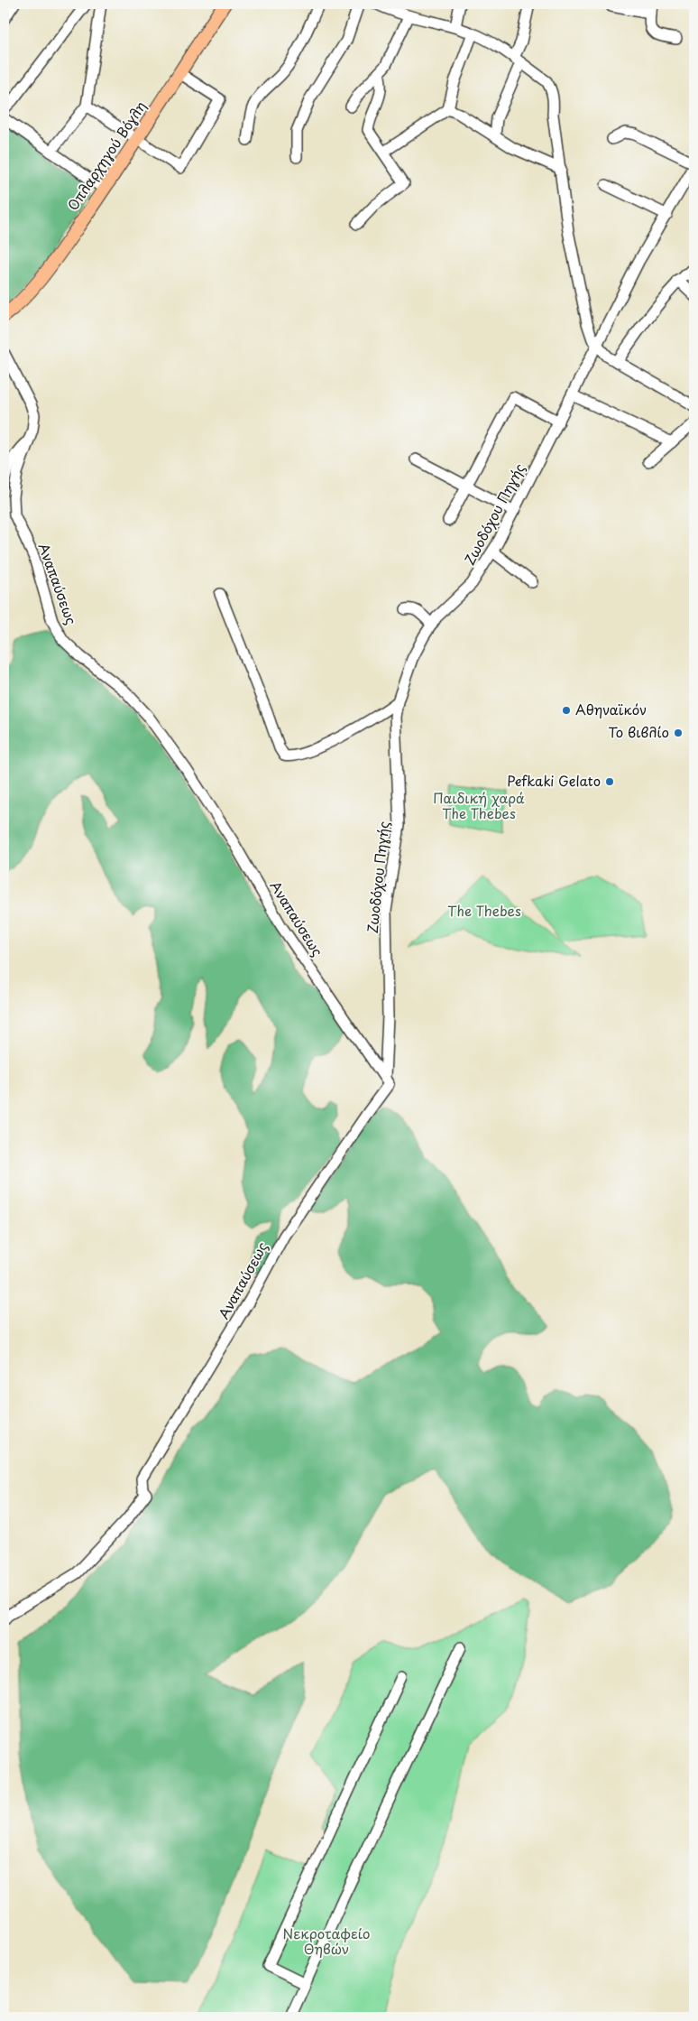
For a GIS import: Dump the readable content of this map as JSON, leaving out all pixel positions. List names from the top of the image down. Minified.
{"streets":{"main road":["Οπλαρχηγού Βόγλη"],"street":["Ζωοδόχου Πηγής","Αναπαύσεως"]},"crossings":[["Ζωοδόχου Πηγής","Αναπαύσεως"]],"parks":["Παιδική χαρά The Thebes","The Thebes","Νεκροταφείο Θηβών"],"places":["Αθηναϊκόν","Το βιβλίο","Pefkaki Gelato"]}
